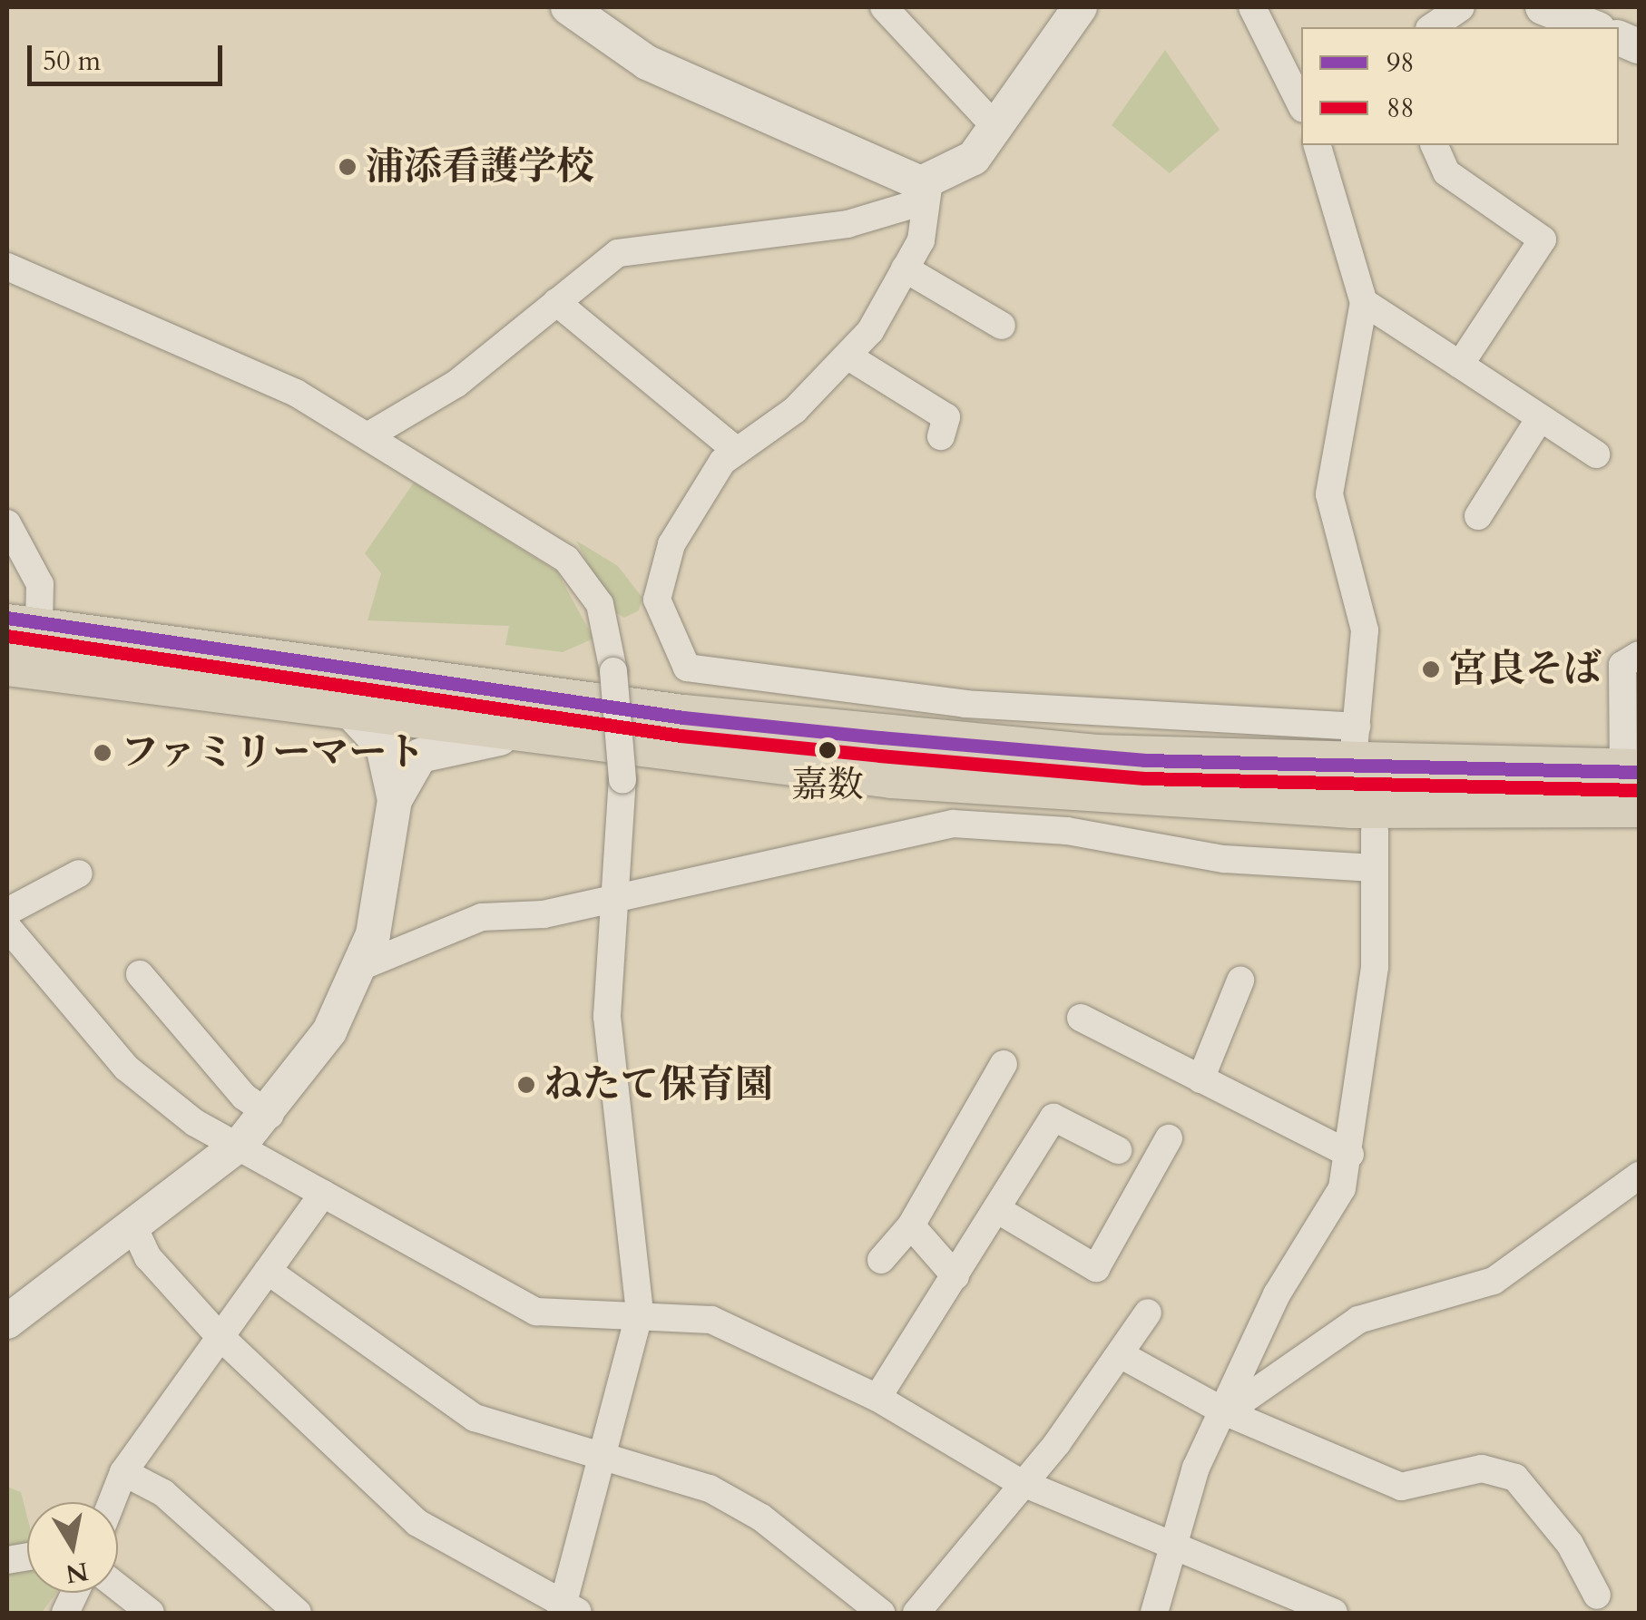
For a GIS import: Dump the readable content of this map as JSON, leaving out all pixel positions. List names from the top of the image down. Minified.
{"places":["浦添看護学校","宮良そば","嘉数","ファミリーマート","ねたて保育園"],"lines":["transit line 98","transit line 88"],"legend":["98","88"],"scale_bar":"50 m","north":"bottom"}
